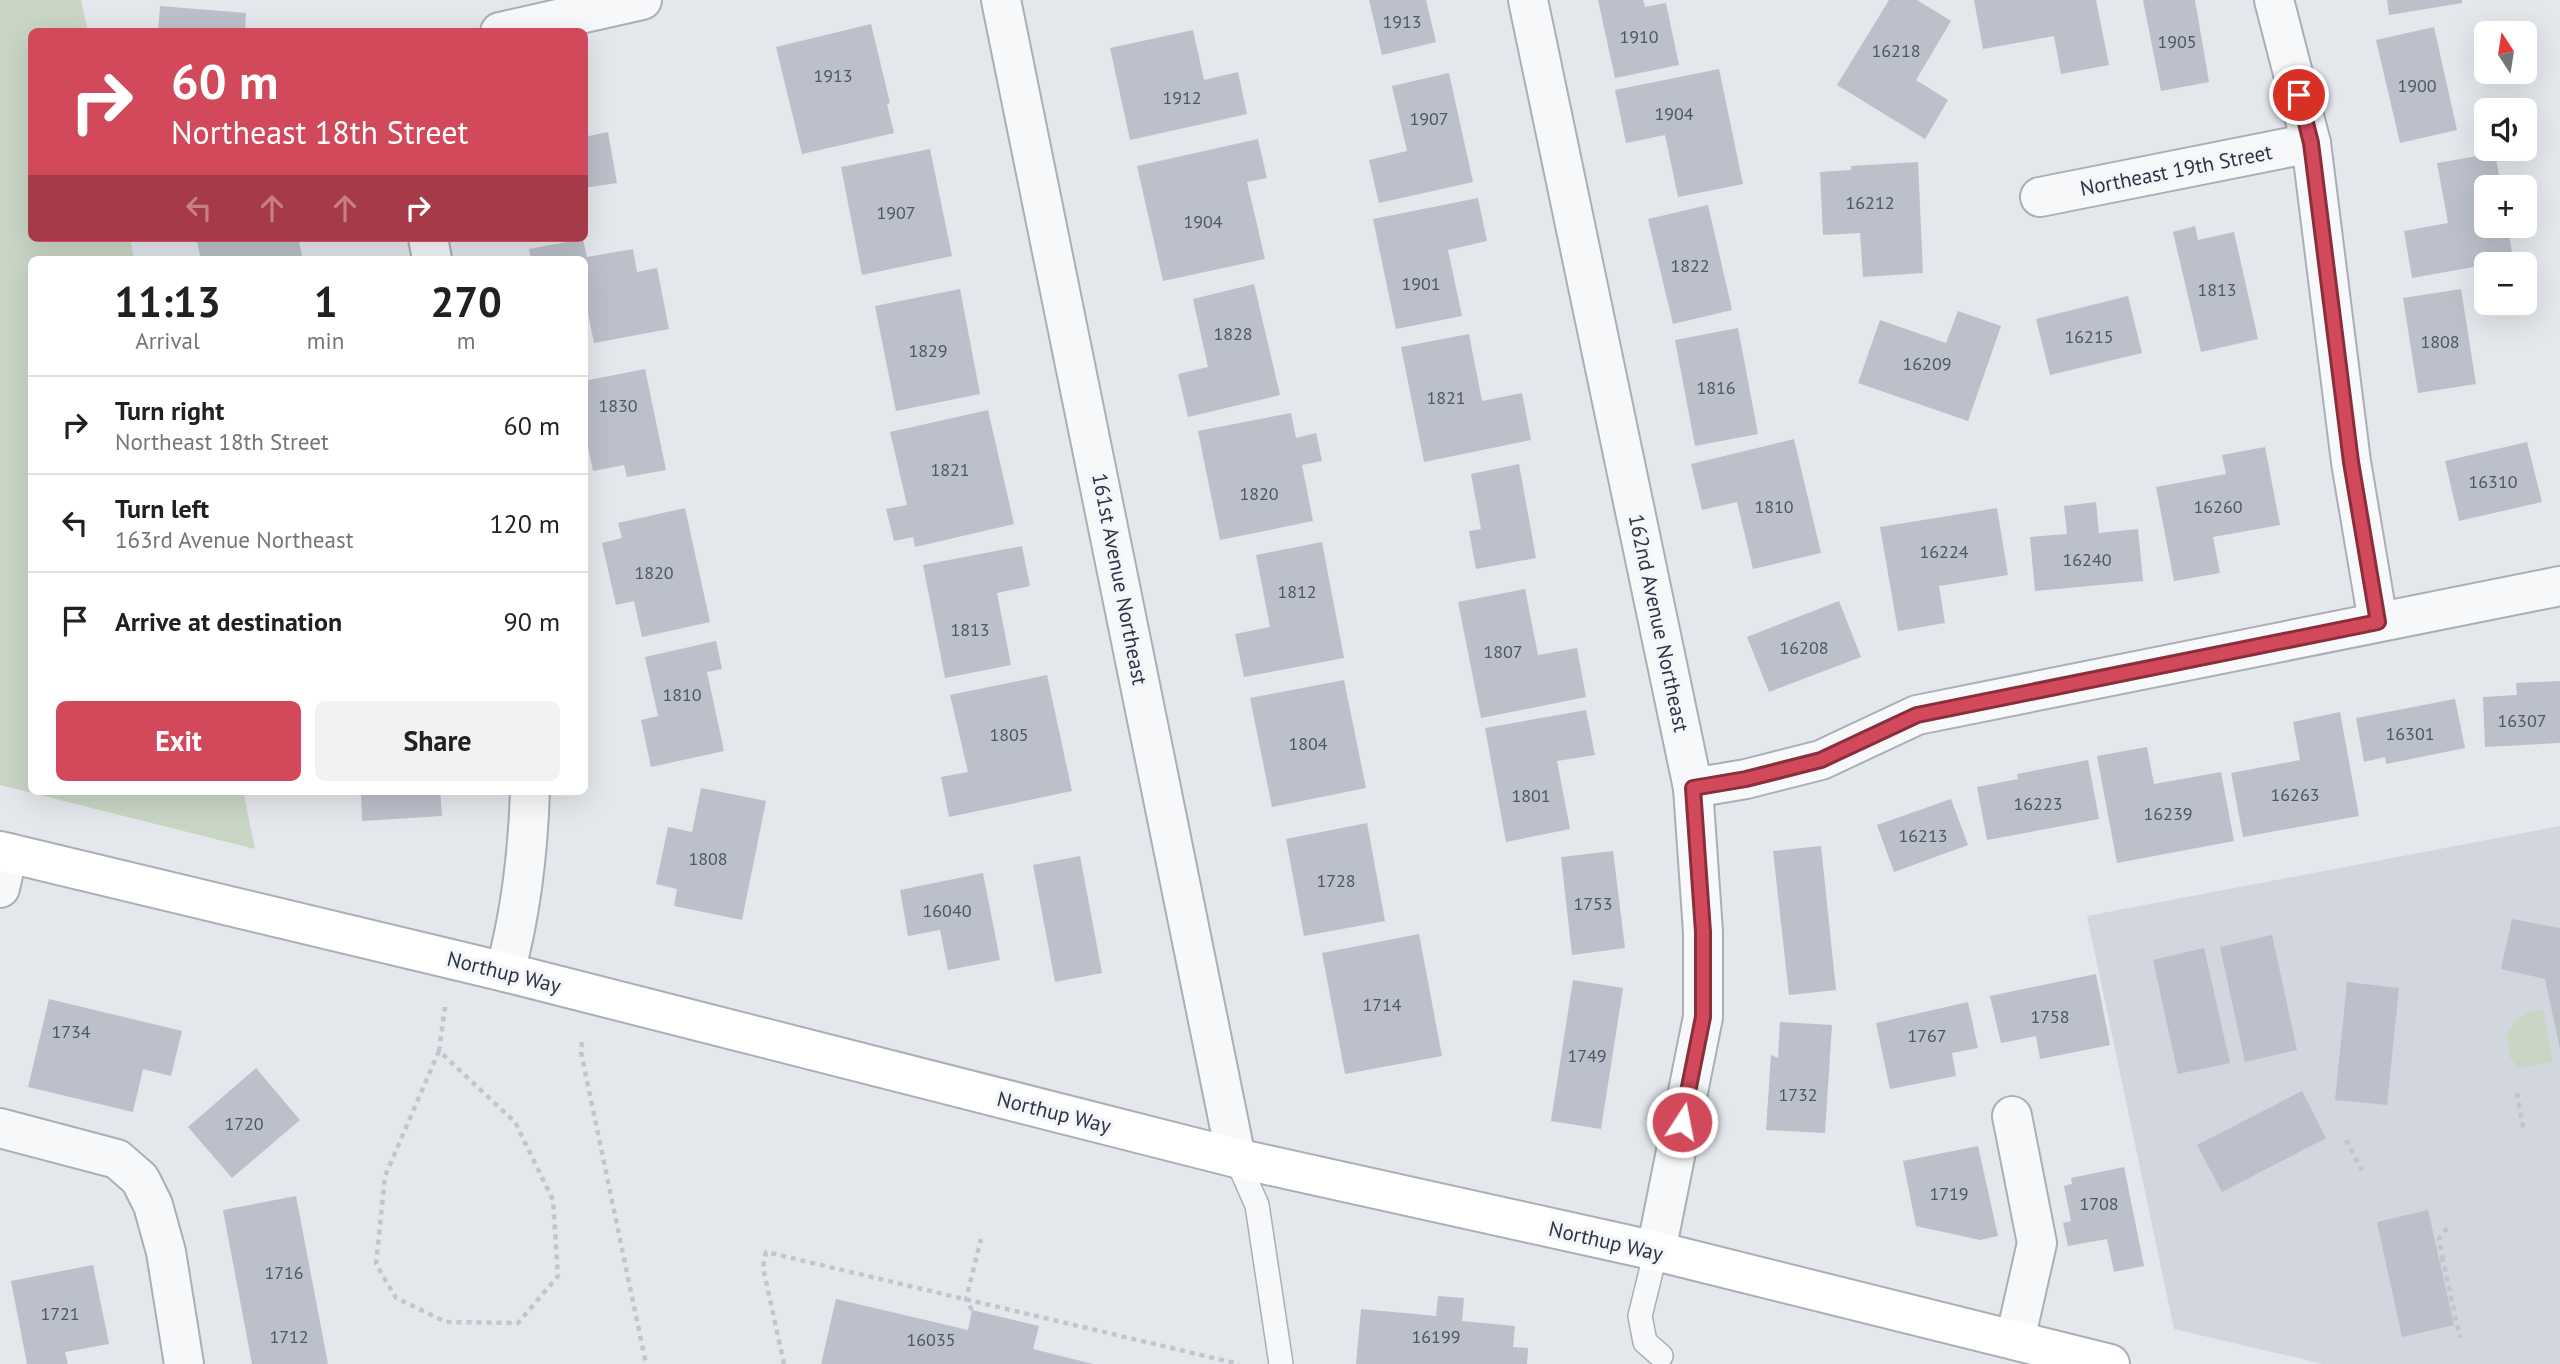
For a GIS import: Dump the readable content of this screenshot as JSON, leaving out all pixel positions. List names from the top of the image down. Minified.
{"streets":{"street":["Northeast 19th Street","161st Avenue Northeast","162nd Avenue Northeast","Northup Way"]},"crossings":[["161st Avenue Northeast","Northup Way"],["162nd Avenue Northeast","Northup Way"]],"house_numbers":["1913","1910","1905","16218","1913","1900","1912","1904","1907","16212","1907","1904","1822","1901","1813","1828","16215","1808","1829","16209","1816","1821","1830","1821","16310","1820","1810","16260","16224","16240","1820","1812","1813","16208","1807","1810","16307","16301","1805","1804","16263","1801","16223","16239","16213","1808","1728","1753","16040","1714","1758","1734","1767","1749","1732","1720","1719","1708","1716","1721","1712","16199","16035"],"north":"top","page":{"map_buttons":["+","−"],"turn":["60 m","Northeast 18th Street"],"eta":["11:13","Arrival","1","min","270","m"],"list":[{"name":"Turn right","note":"Northeast 18th Street","value":"60 m"},{"name":"Turn left","note":"163rd Avenue Northeast","value":"120 m"},{"name":"Arrive at destination","value":"90 m"}],"buttons":["Exit","Share"]}}
